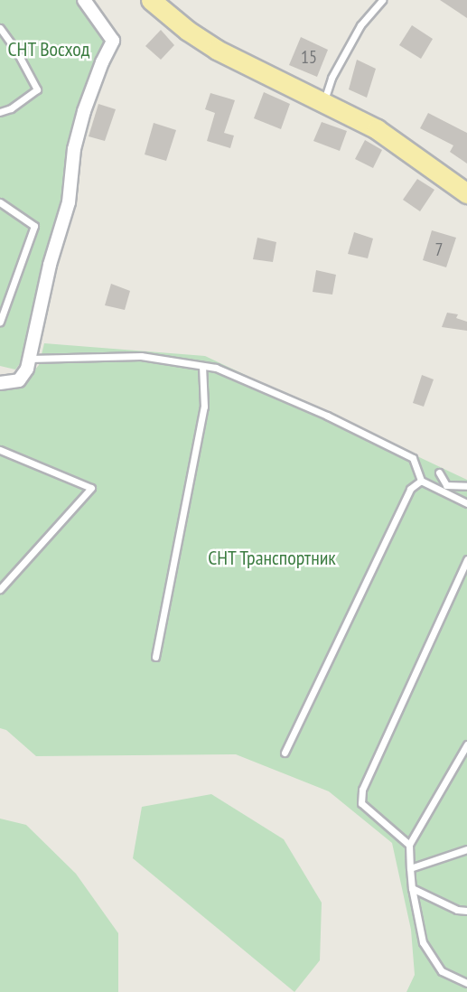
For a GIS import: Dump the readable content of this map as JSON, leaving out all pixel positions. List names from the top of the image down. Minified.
{"parks":["СНТ Восход","СНТ Транспортник"],"house_numbers":["15","7"]}
